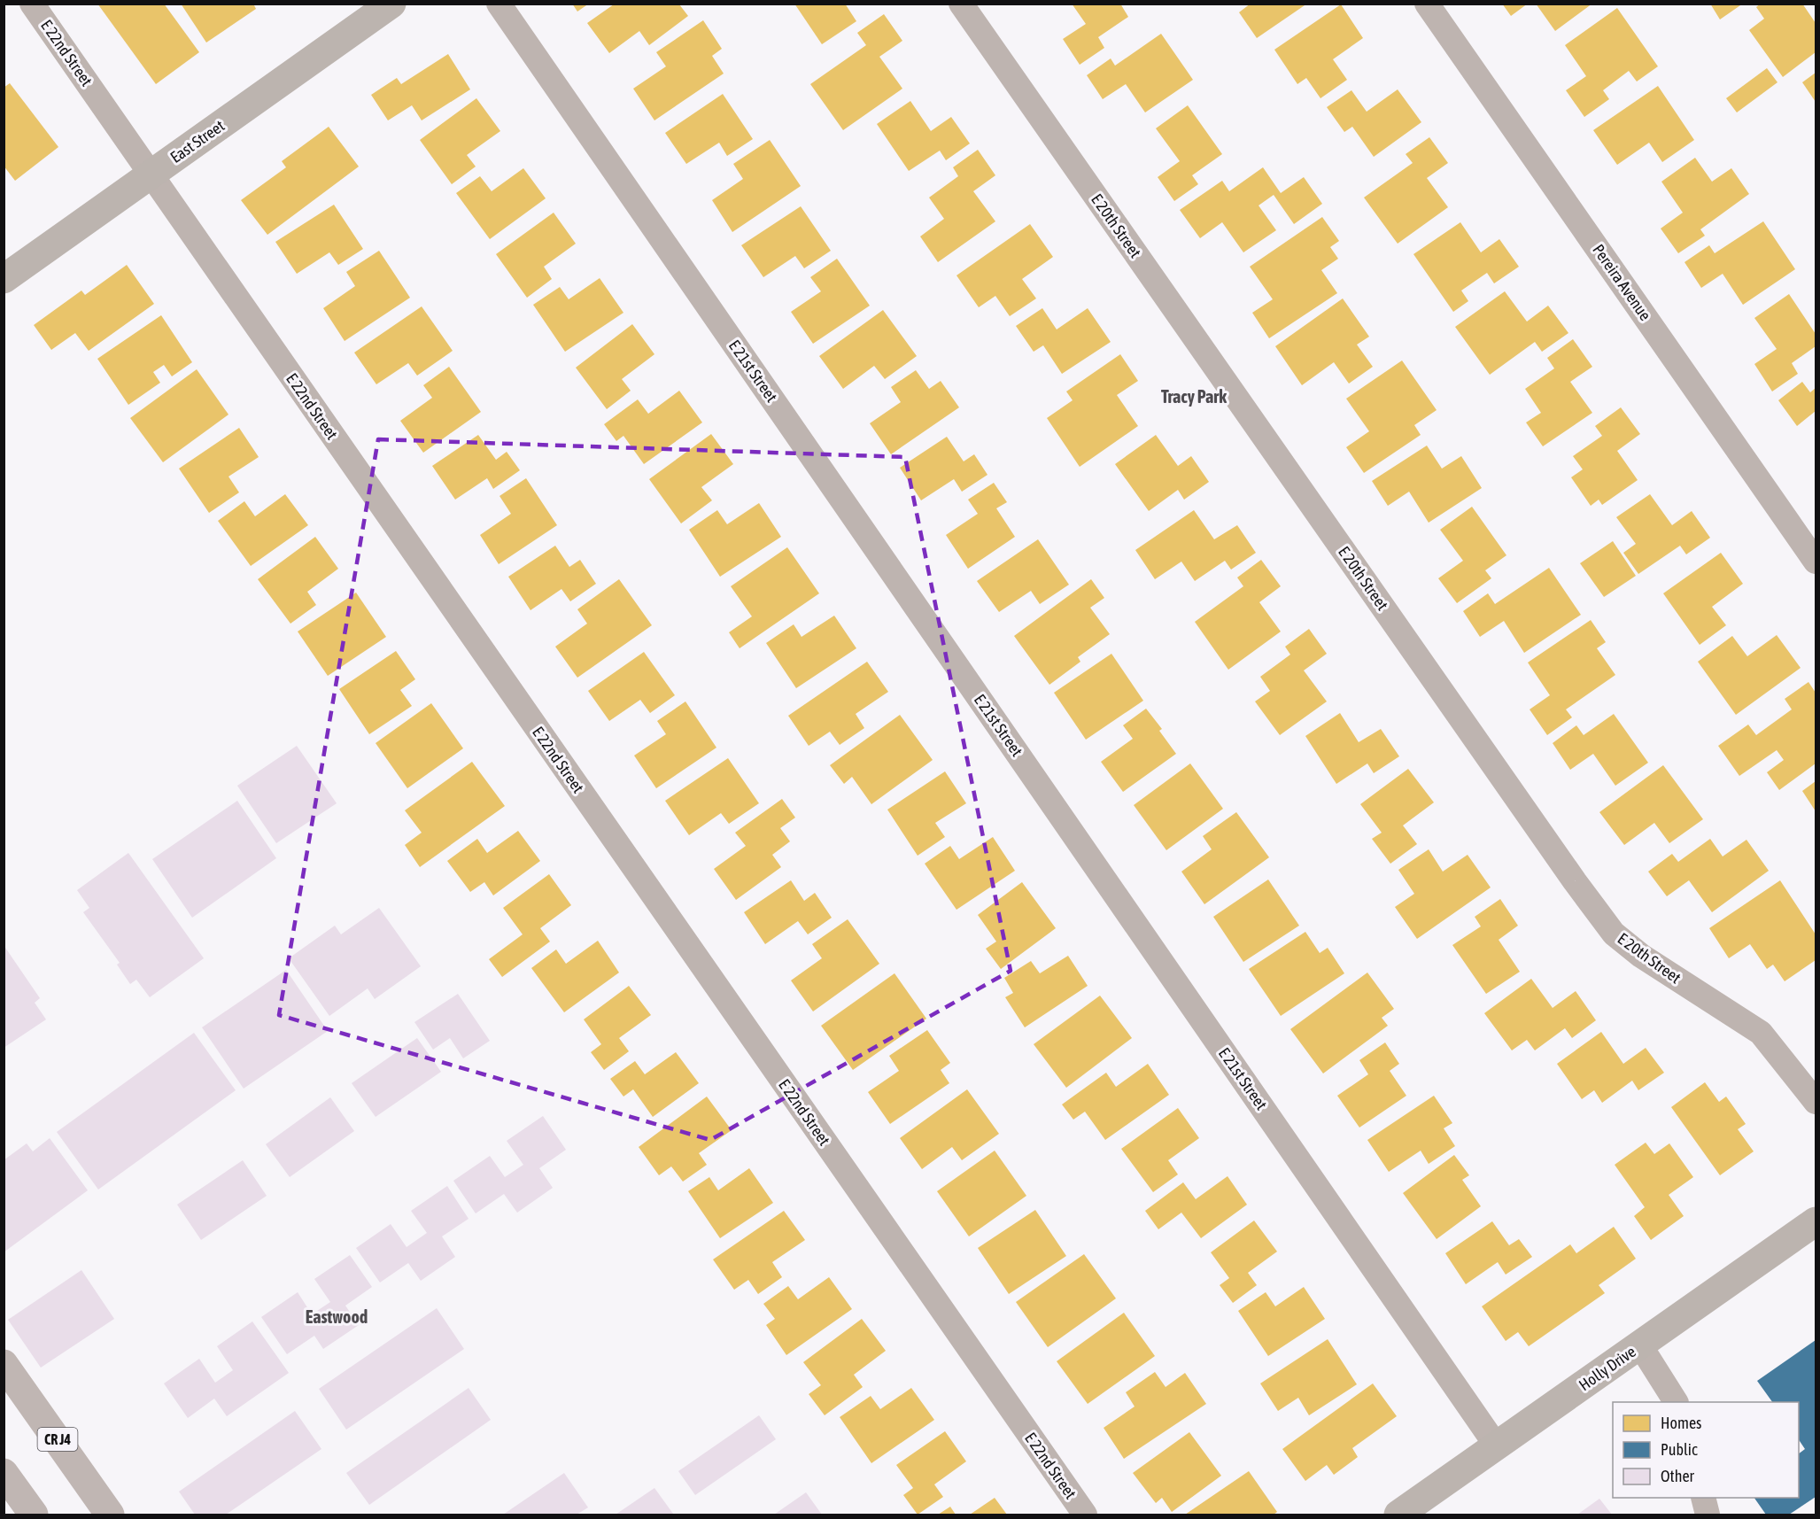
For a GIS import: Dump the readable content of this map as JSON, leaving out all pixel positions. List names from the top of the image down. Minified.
{"streets":{"main road":["CR J4"],"street":["E 22nd Street","East Street","E 20th Street","Pereira Avenue","E 21st Street","Holly Drive"]},"crossings":[["E 22nd Street","East Street"],["E 21st Street","Holly Drive"]],"districts":["Tracy Park","Eastwood"],"legend":["Homes","Public","Other"]}
